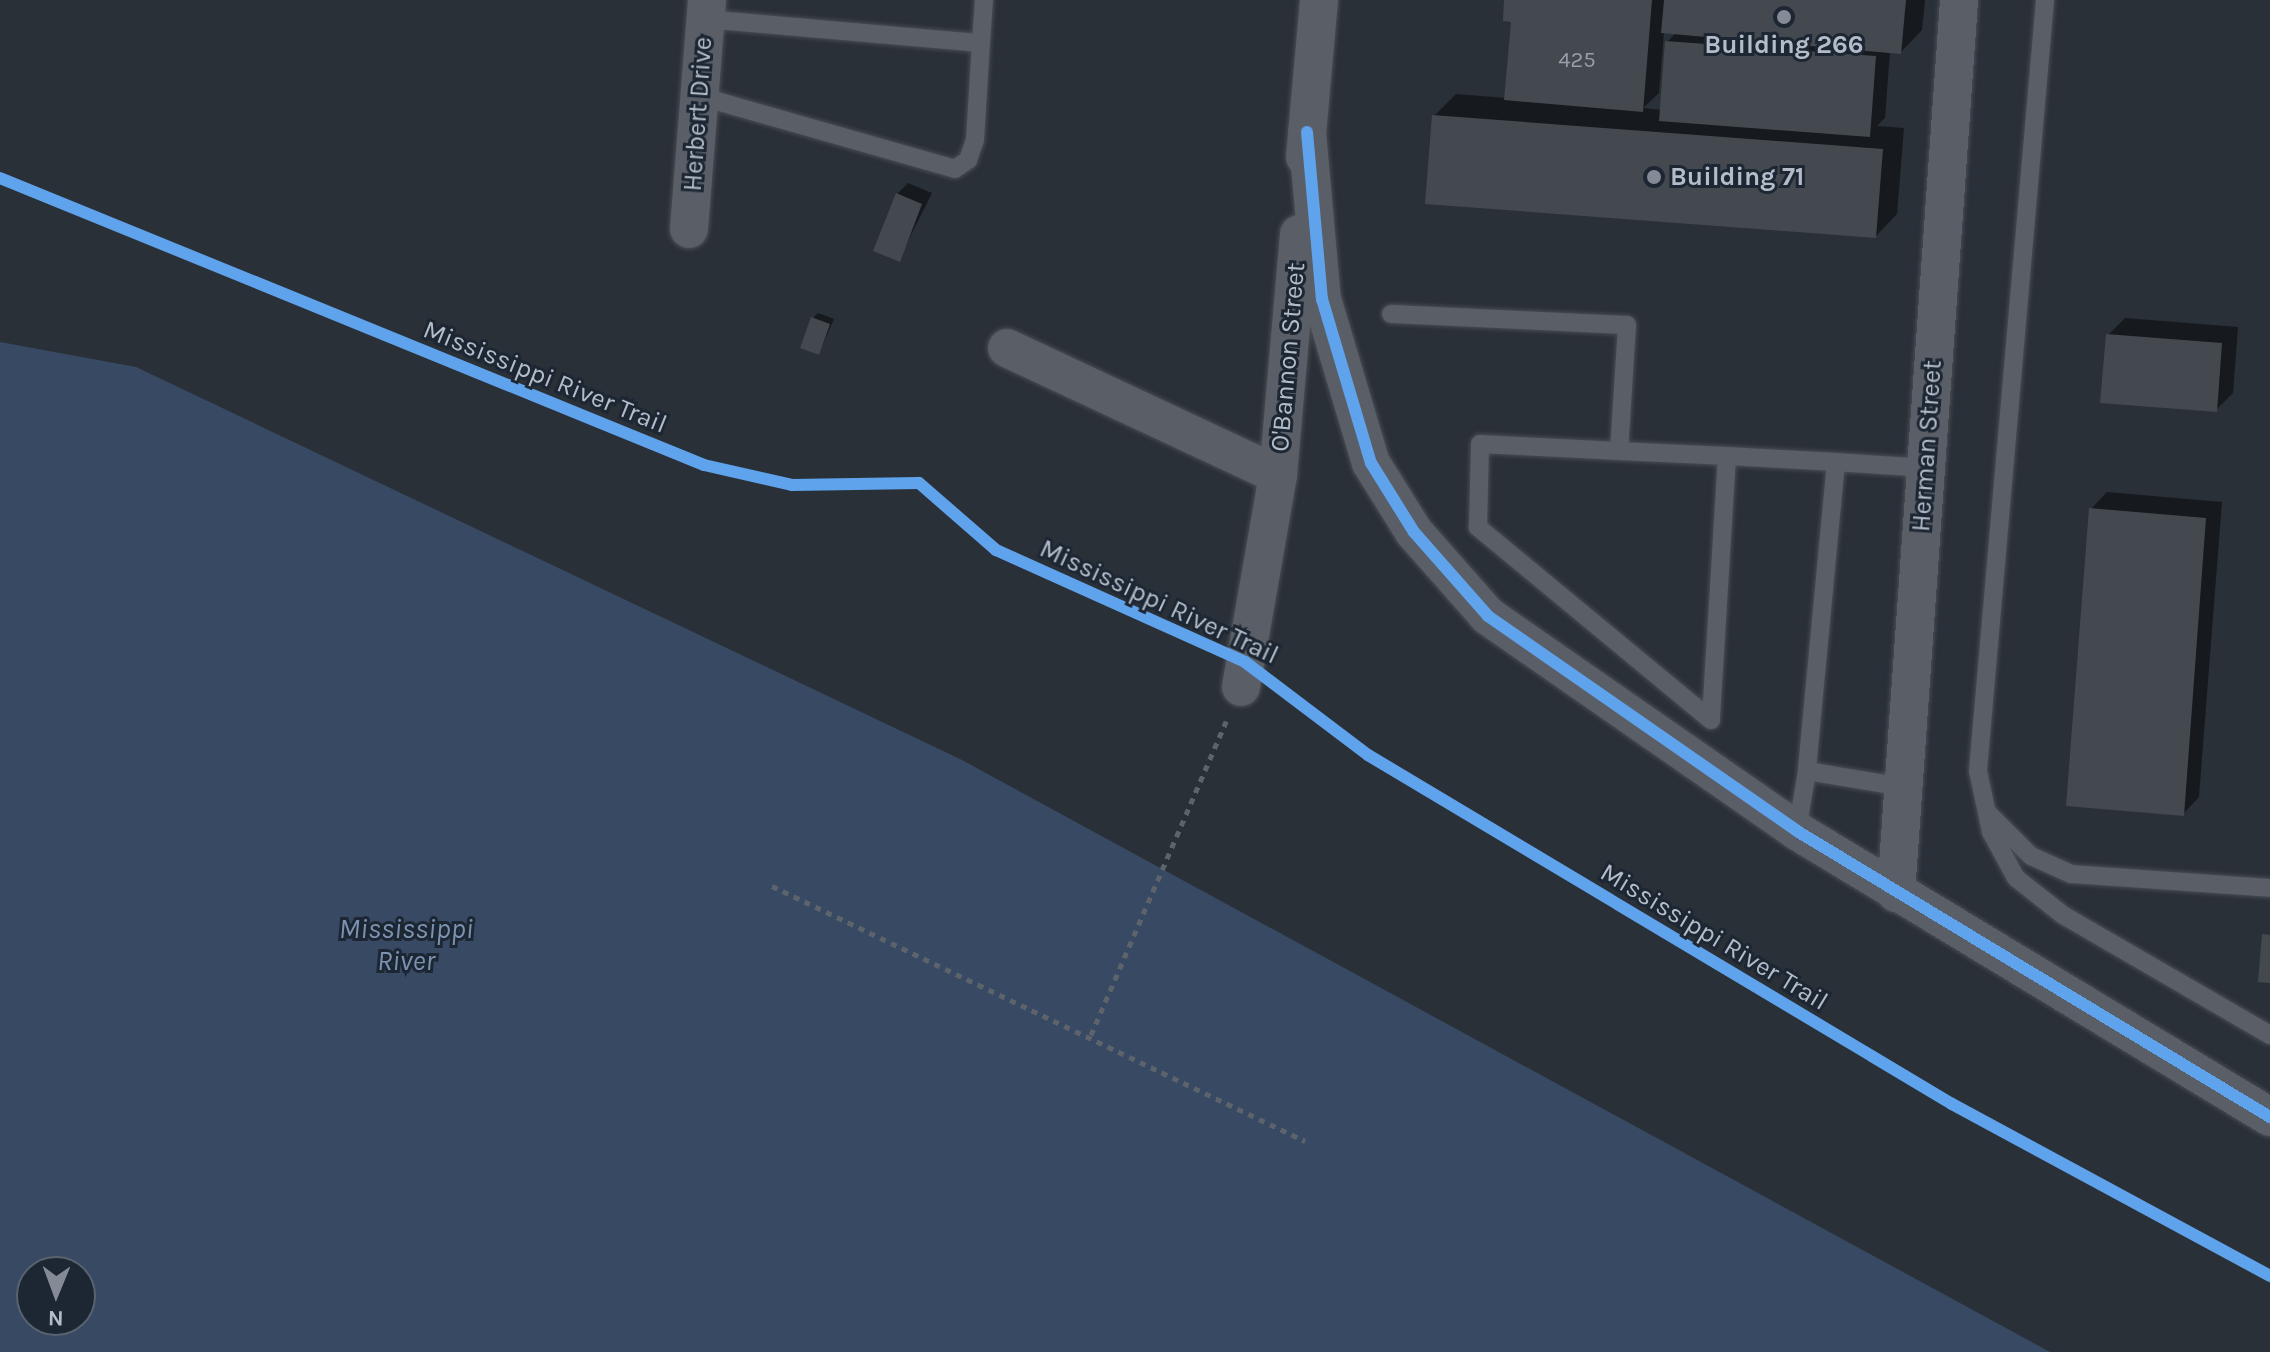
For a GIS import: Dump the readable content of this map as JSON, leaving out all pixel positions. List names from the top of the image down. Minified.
{"streets":{"street":["Herbert Drive","O'Bannon Street","Herman Street"],"cycle path":["Mississippi River Trail"]},"water":["Mississippi River"],"places":["Building 266","Building 71"],"house_numbers":["425"],"north":"bottom"}
